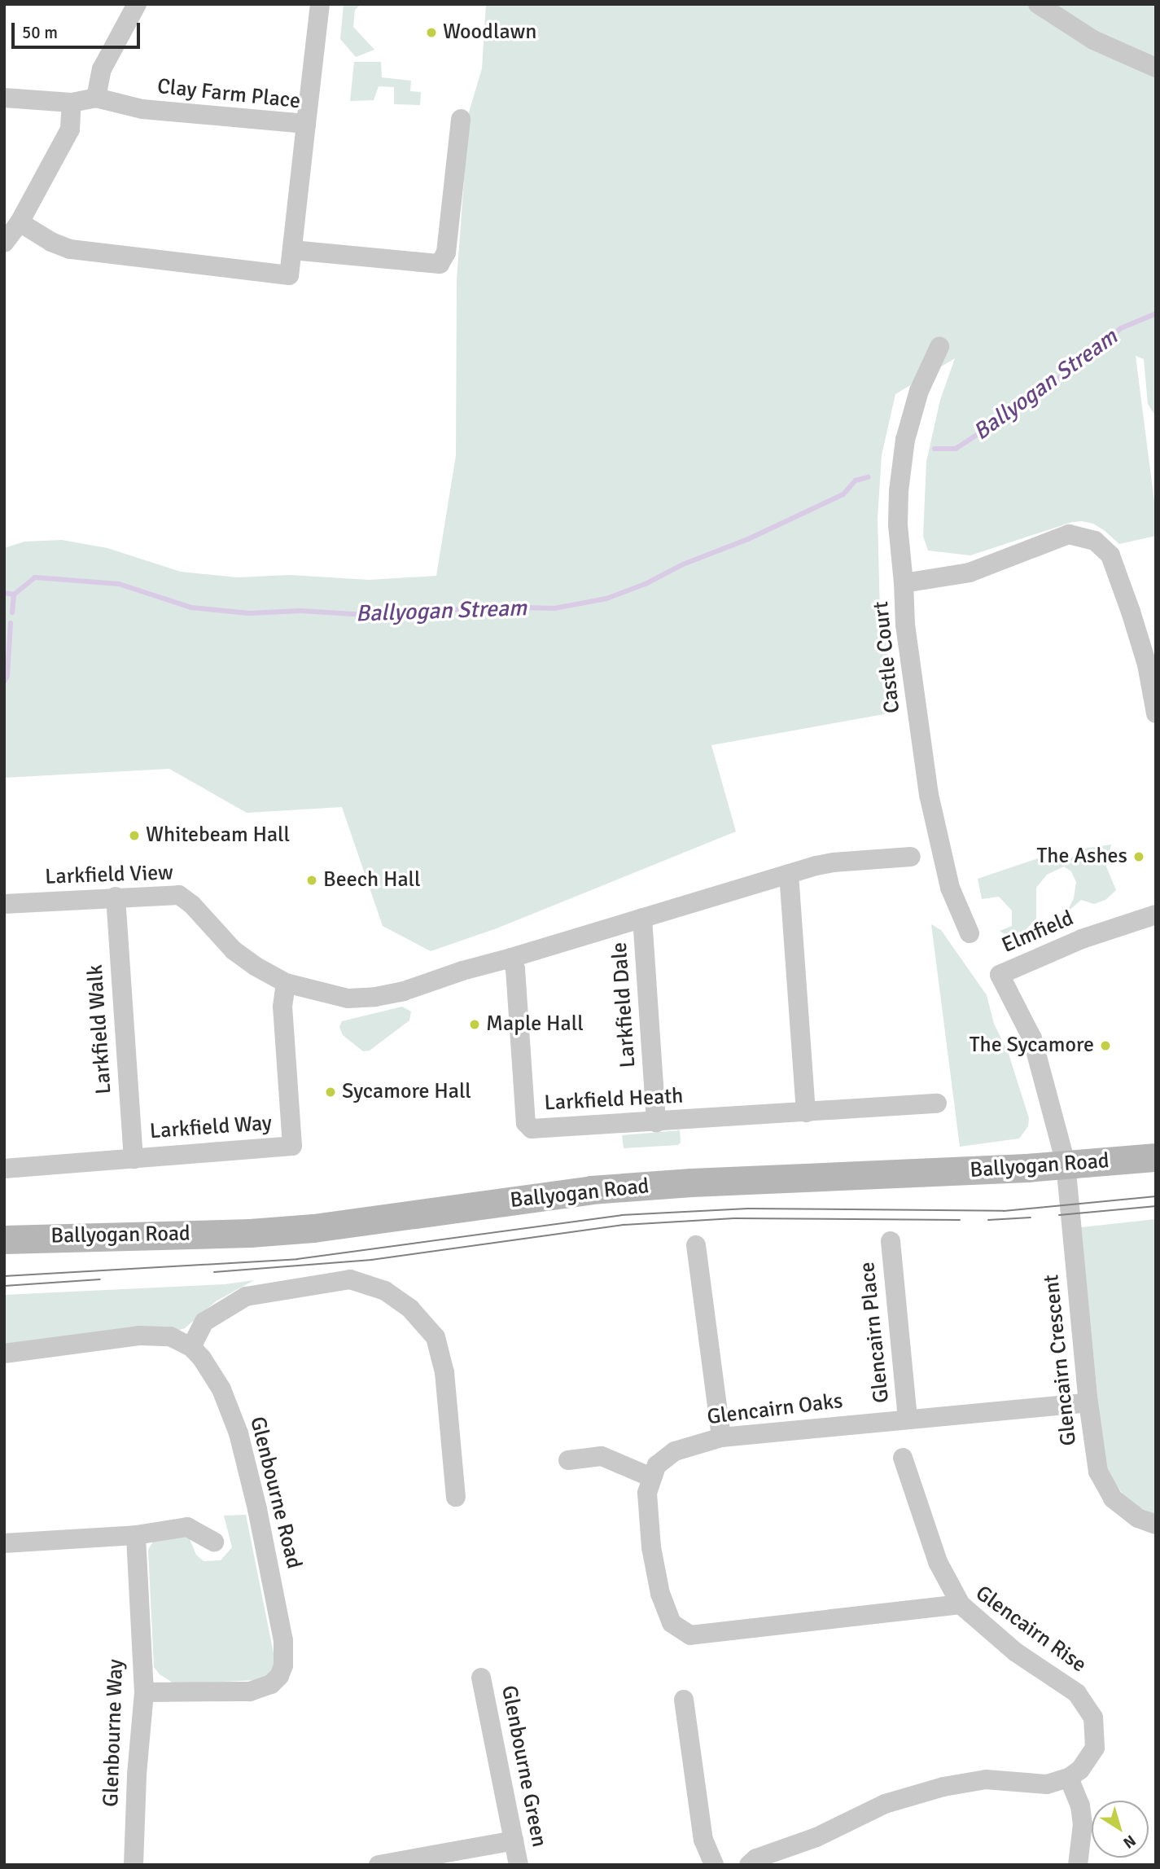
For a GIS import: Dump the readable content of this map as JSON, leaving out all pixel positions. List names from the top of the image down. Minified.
{"streets":{"street":["Clay Farm Place","Castle Court","Larkfield View","Elmfield","Larkfield Dale","Larkfield Walk","Larkfield Heath","Larkfield Way","Ballyogan Road","Glencairn Place","Glencairn Crescent","Glencairn Oaks","Glenbourne Road","Glencairn Rise","Glenbourne Way","Glenbourne Green"]},"crossings":[["Larkfield View","Larkfield Walk"],["Larkfield View","Larkfield Way"],["Elmfield","Ballyogan Road"],["Elmfield","Glencairn Crescent"],["Larkfield Dale","Larkfield Heath"],["Larkfield Walk","Larkfield Way"],["Ballyogan Road","Glencairn Crescent"],["Glencairn Place","Glencairn Oaks"],["Glencairn Crescent","Glencairn Oaks"],["Glencairn Oaks","Glencairn Rise"],["Glenbourne Road","Glenbourne Way"]],"water":["Ballyogan Stream"],"places":["Woodlawn","Whitebeam Hall","The Ashes","Beech Hall","Maple Hall","The Sycamore","Sycamore Hall"],"scale_bar":"50 m","north":"bottom right"}
